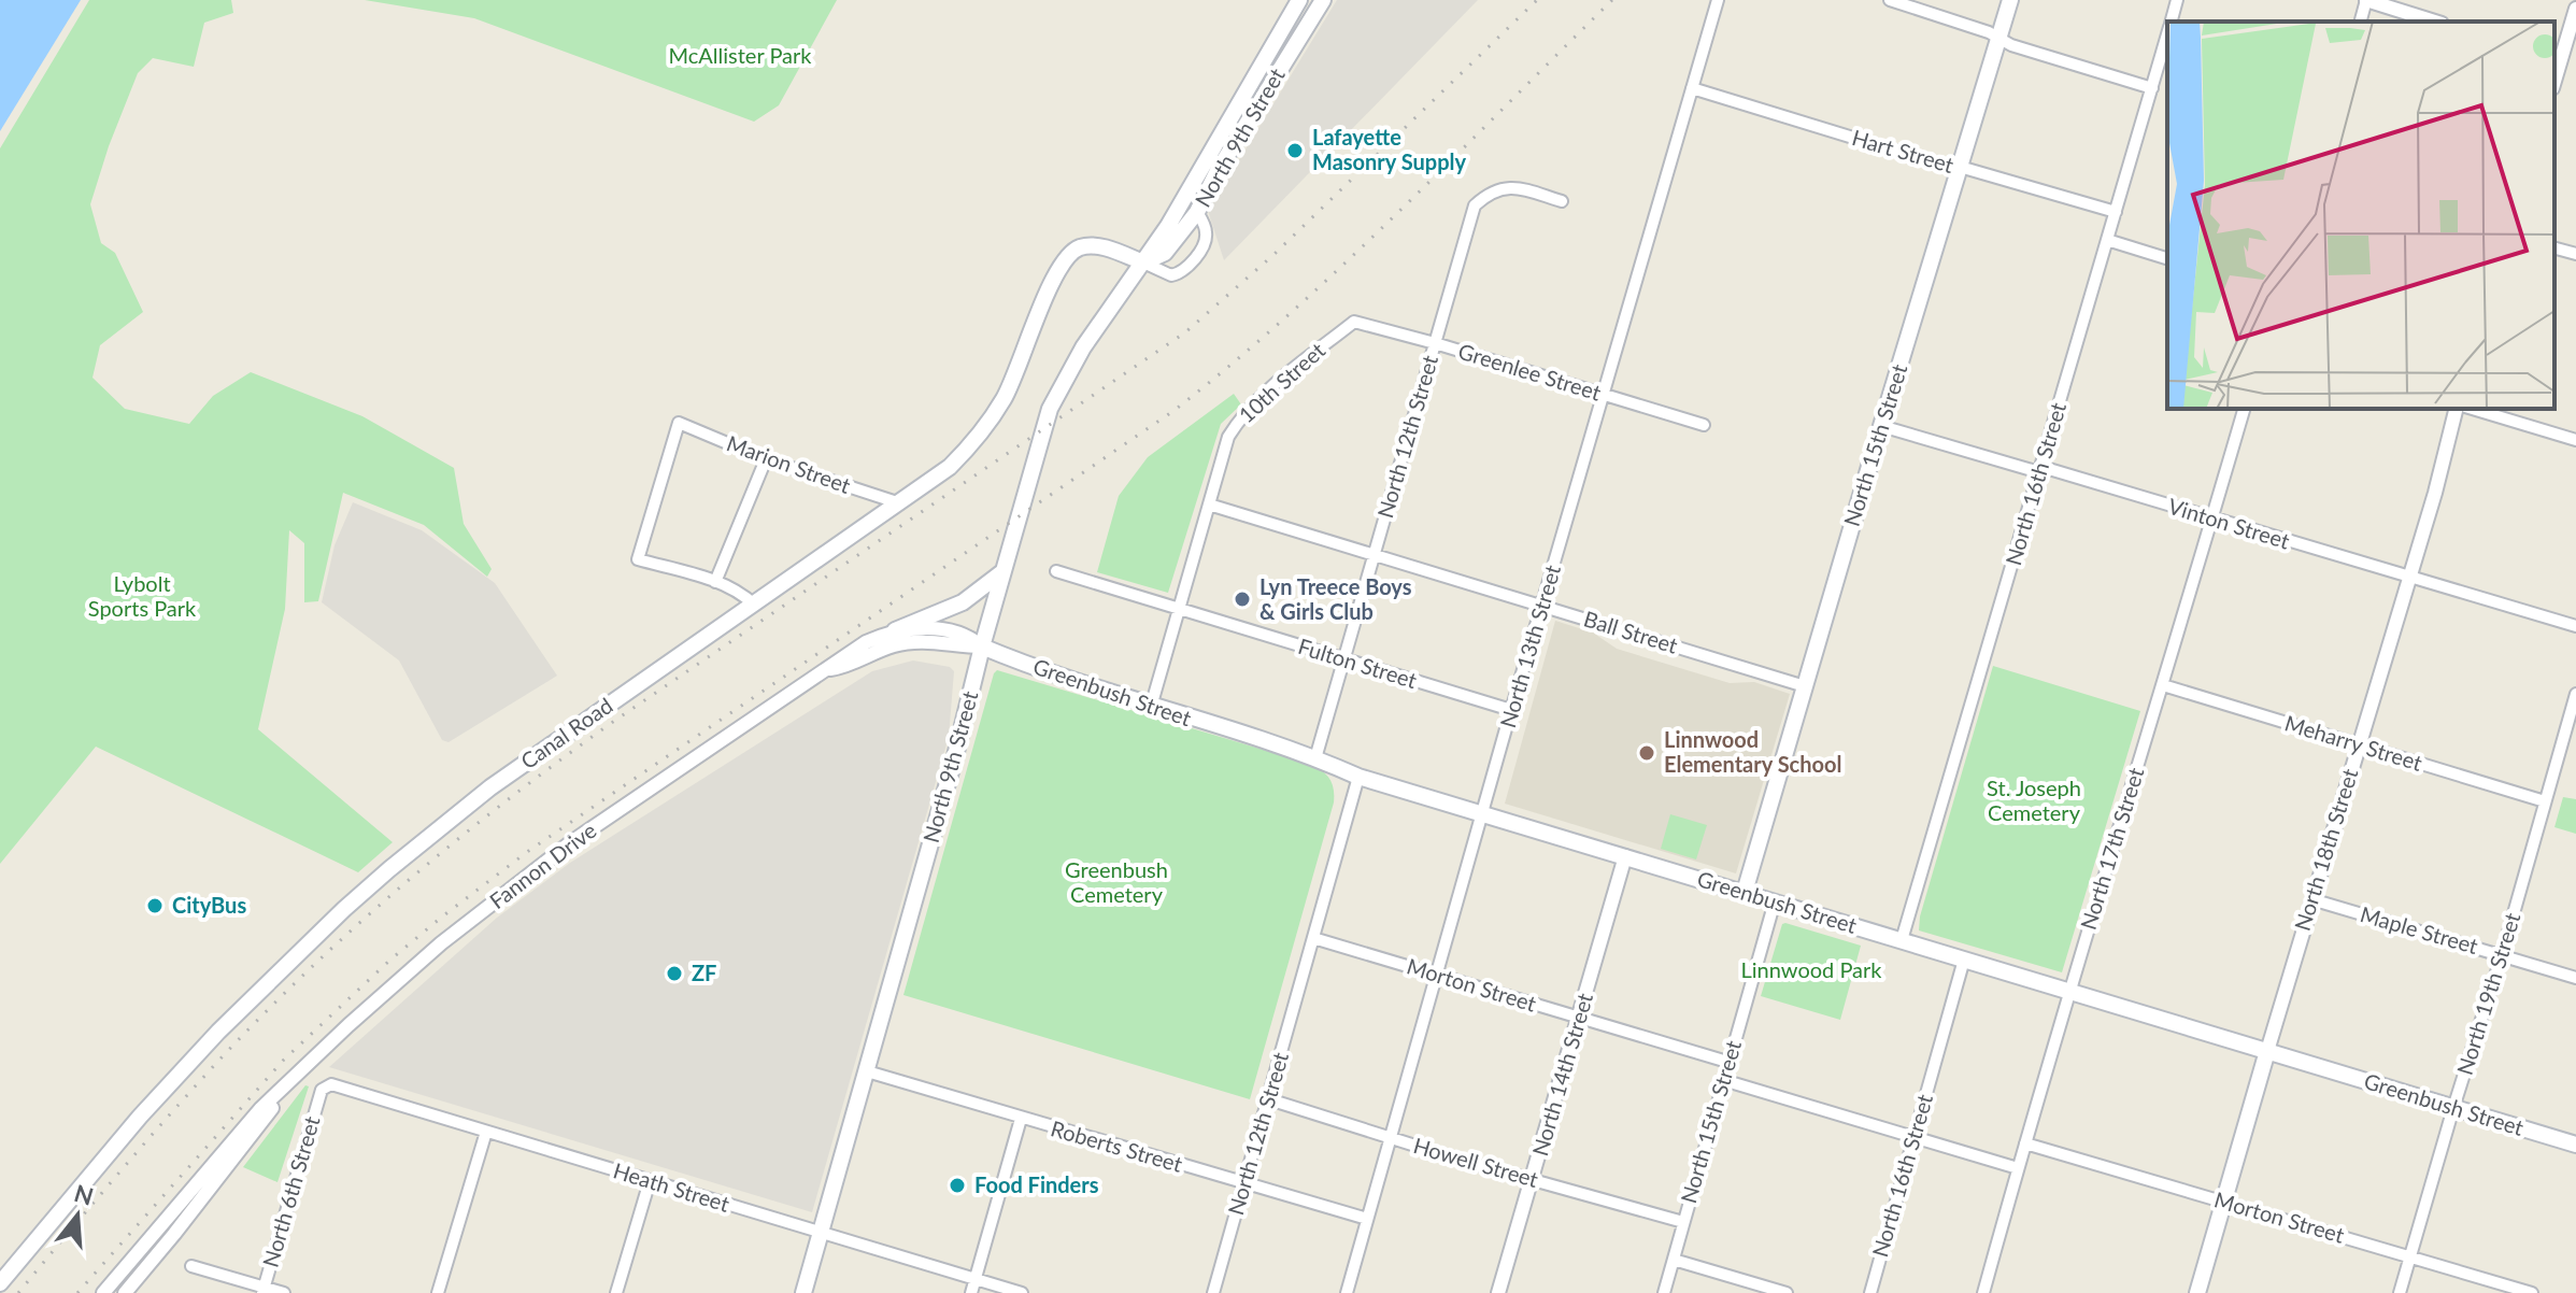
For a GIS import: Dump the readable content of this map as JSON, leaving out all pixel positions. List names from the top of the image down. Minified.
{"streets":{"main road":["North 9th Street","North 15th Street","Greenbush Street","Canal Road","North 18th Street"],"street":["Hart Street","Greenlee Street","10th Street","North 12th Street","Marion Street","North 16th Street","Vinton Street","Ball Street","North 13th Street","Fulton Street","Meharry Street","North 17th Street","Fannon Drive","Maple Street","Morton Street","North 19th Street","North 14th Street","Roberts Street","Howell Street","Heath Street","North 6th Street"]},"crossings":[["North 9th Street","Greenbush Street"],["North 9th Street","Canal Road"],["North 9th Street","Fannon Drive"],["North 9th Street","Roberts Street"],["North 9th Street","Heath Street"],["Hart Street","North 15th Street"],["Hart Street","North 16th Street"],["Hart Street","North 13th Street"],["Greenlee Street","10th Street"],["Greenlee Street","North 12th Street"],["Greenlee Street","North 13th Street"],["10th Street","Ball Street"],["10th Street","Fulton Street"],["10th Street","Greenbush Street"],["North 12th Street","Ball Street"],["North 12th Street","Fulton Street"],["North 12th Street","Greenbush Street"],["North 12th Street","Morton Street"],["North 12th Street","Roberts Street"],["North 12th Street","Howell Street"],["North 15th Street","Vinton Street"],["North 15th Street","Ball Street"],["North 15th Street","Greenbush Street"],["North 15th Street","Morton Street"],["North 15th Street","Howell Street"],["Marion Street","Canal Road"],["North 16th Street","Vinton Street"],["North 16th Street","Greenbush Street"],["Vinton Street","North 17th Street"],["Vinton Street","North 18th Street"],["Ball Street","North 13th Street"],["North 13th Street","Fulton Street"],["North 13th Street","Greenbush Street"],["North 13th Street","Morton Street"],["North 13th Street","Roberts Street"],["North 13th Street","Howell Street"],["Greenbush Street","North 17th Street"],["Greenbush Street","North 18th Street"],["Greenbush Street","Fannon Drive"],["Greenbush Street","North 19th Street"],["Greenbush Street","North 14th Street"],["Meharry Street","North 17th Street"],["Meharry Street","North 18th Street"],["Meharry Street","North 19th Street"],["North 17th Street","Morton Street"],["North 18th Street","Maple Street"],["North 18th Street","Morton Street"],["Maple Street","North 19th Street"],["Morton Street","North 19th Street"],["Morton Street","North 14th Street"],["North 14th Street","Howell Street"],["Heath Street","North 6th Street"]],"parks":["McAllister Park","Lybolt Sports Park","St. Joseph Cemetery","Greenbush Cemetery","Linnwood Park"],"places":["Lafayette Masonry Supply","Lyn Treece Boys & Girls Club","Linnwood Elementary School","CityBus","ZF","Food Finders"],"north":"top"}
